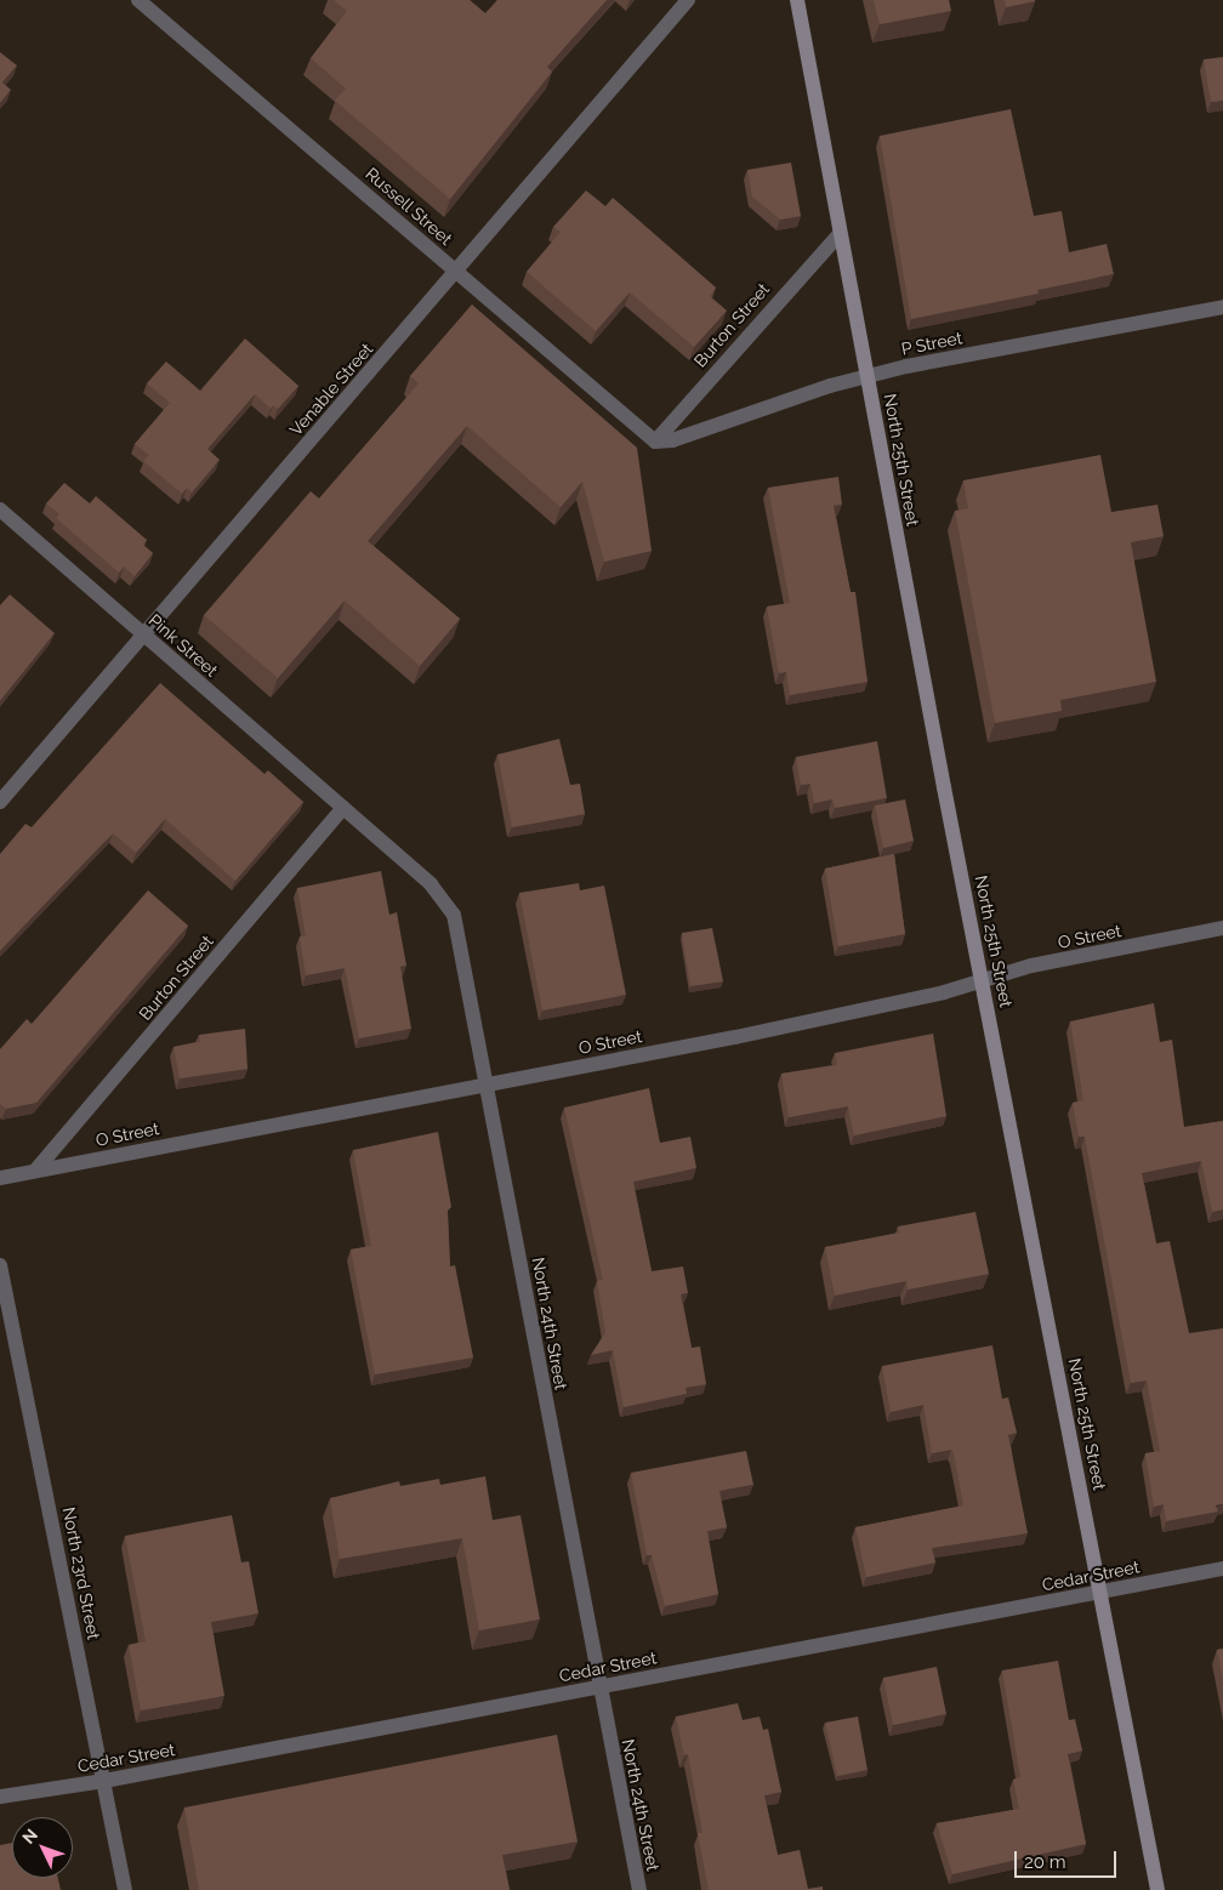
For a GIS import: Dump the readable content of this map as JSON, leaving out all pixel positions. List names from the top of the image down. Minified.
{"streets":{"main road":["North 25th Street"],"street":["Russell Street","Burton Street","P Street","Venable Street","Pink Street","O Street","North 24th Street","North 23rd Street","Cedar Street"]},"crossings":[["Russell Street","Burton Street"],["Russell Street","P Street"],["Russell Street","Venable Street"],["Burton Street","P Street"],["Burton Street","North 25th Street"],["Burton Street","Pink Street"],["Burton Street","O Street"],["Burton Street","North 24th Street"],["P Street","North 25th Street"],["Venable Street","Pink Street"],["North 25th Street","O Street"],["North 25th Street","Cedar Street"],["Pink Street","North 24th Street"],["O Street","North 24th Street"],["North 24th Street","Cedar Street"],["North 23rd Street","Cedar Street"]],"scale_bar":"20 m","north":"top left"}
